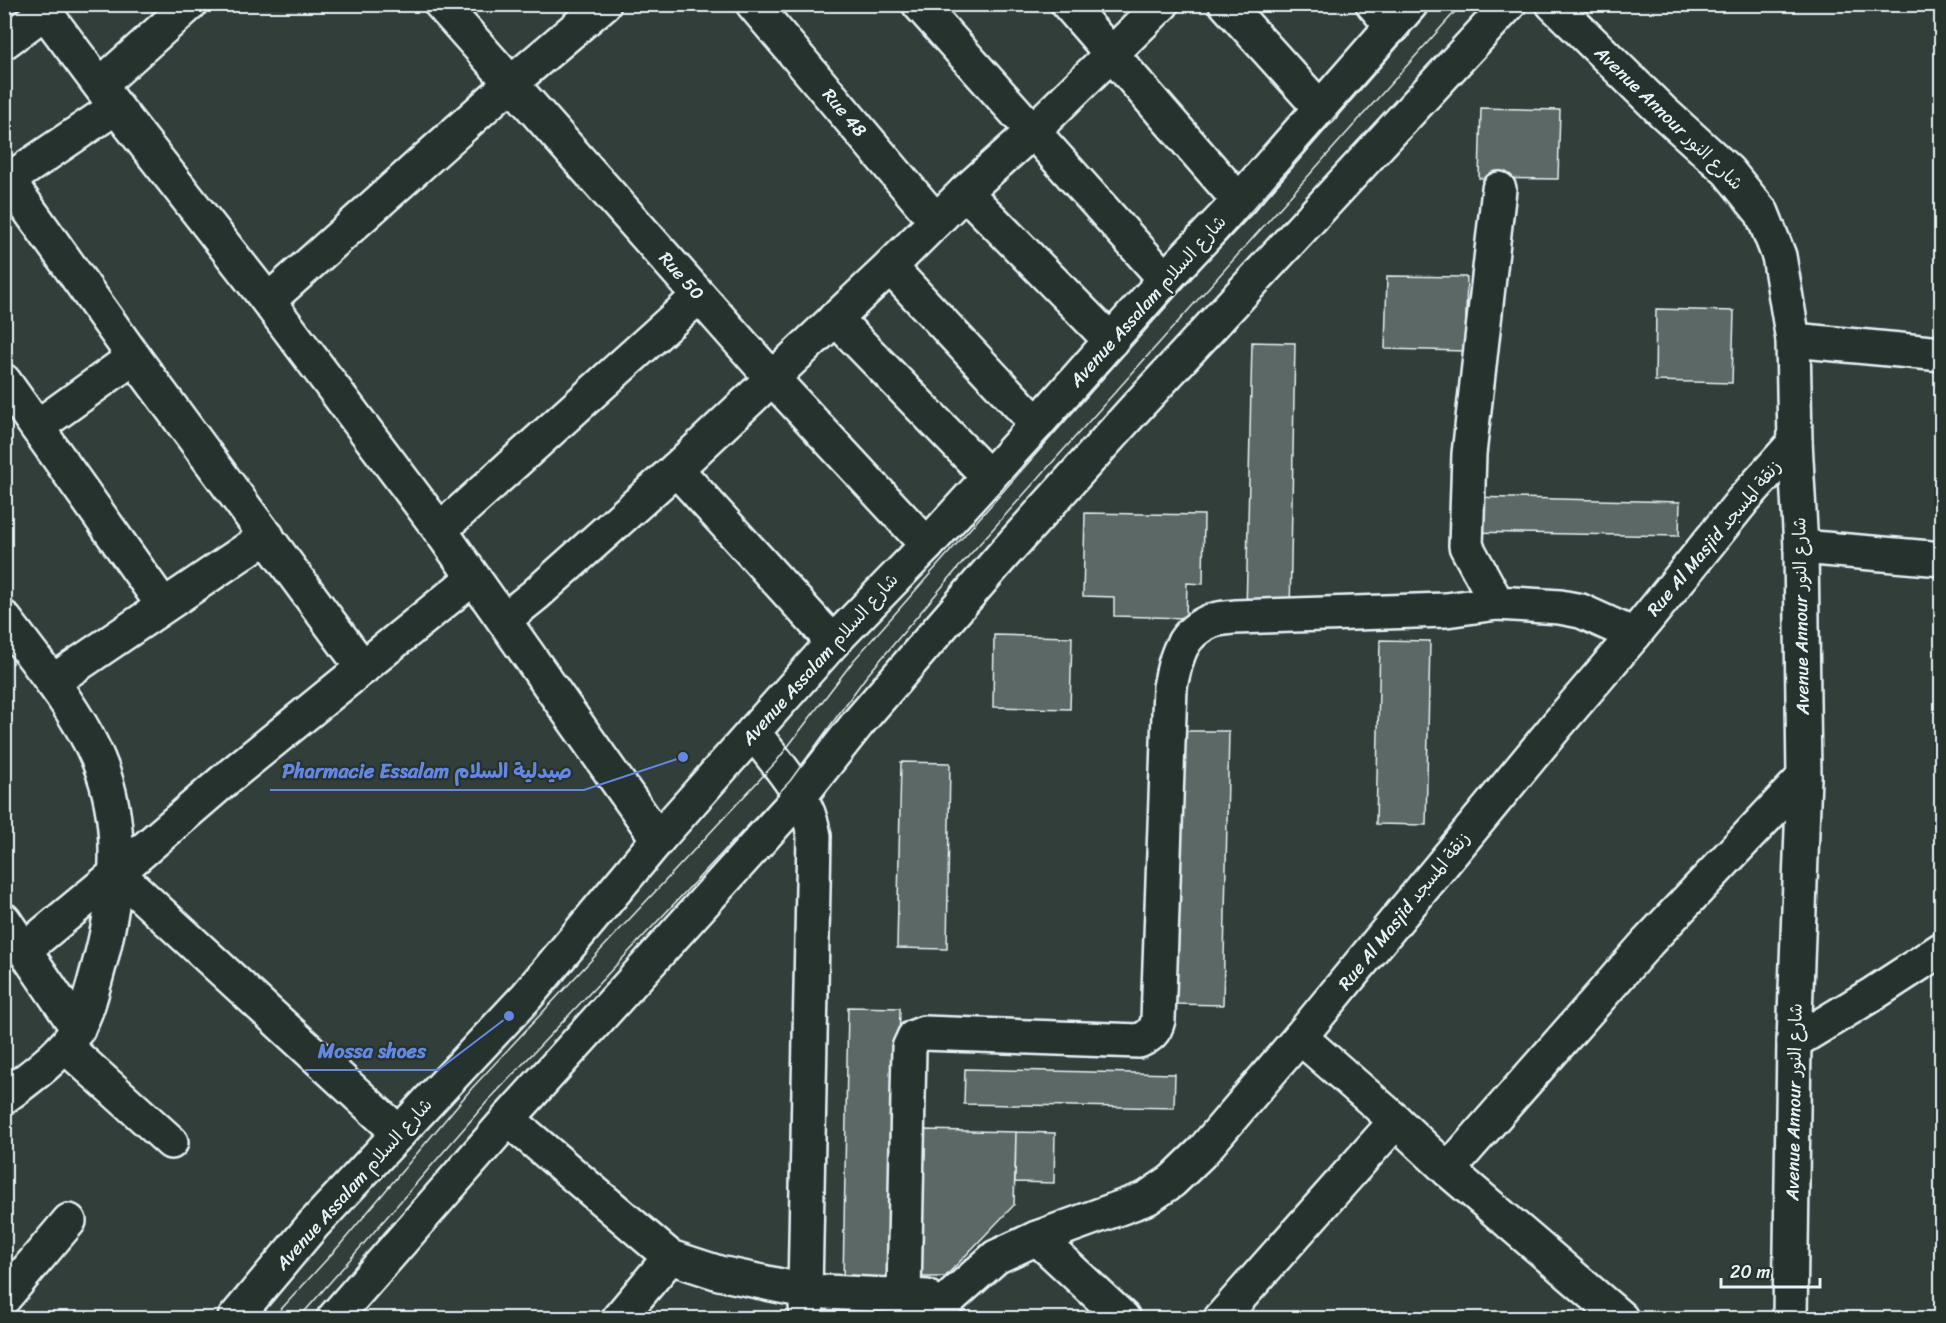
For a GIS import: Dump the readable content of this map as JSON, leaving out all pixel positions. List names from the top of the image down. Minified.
{"streets":{"street":["Rue 48","Avenue Annour شارع النور","Rue 50","Avenue Assalam شارع السلام","Rue Al Masjid زنقة المسجد"]},"crossings":[["Avenue Annour شارع النور","Rue Al Masjid زنقة المسجد"],["Rue 50","Avenue Assalam شارع السلام"]],"places":["Pharmacie Essalam صيدلية السلام","Mossa shoes"],"scale_bar":"20 m"}
